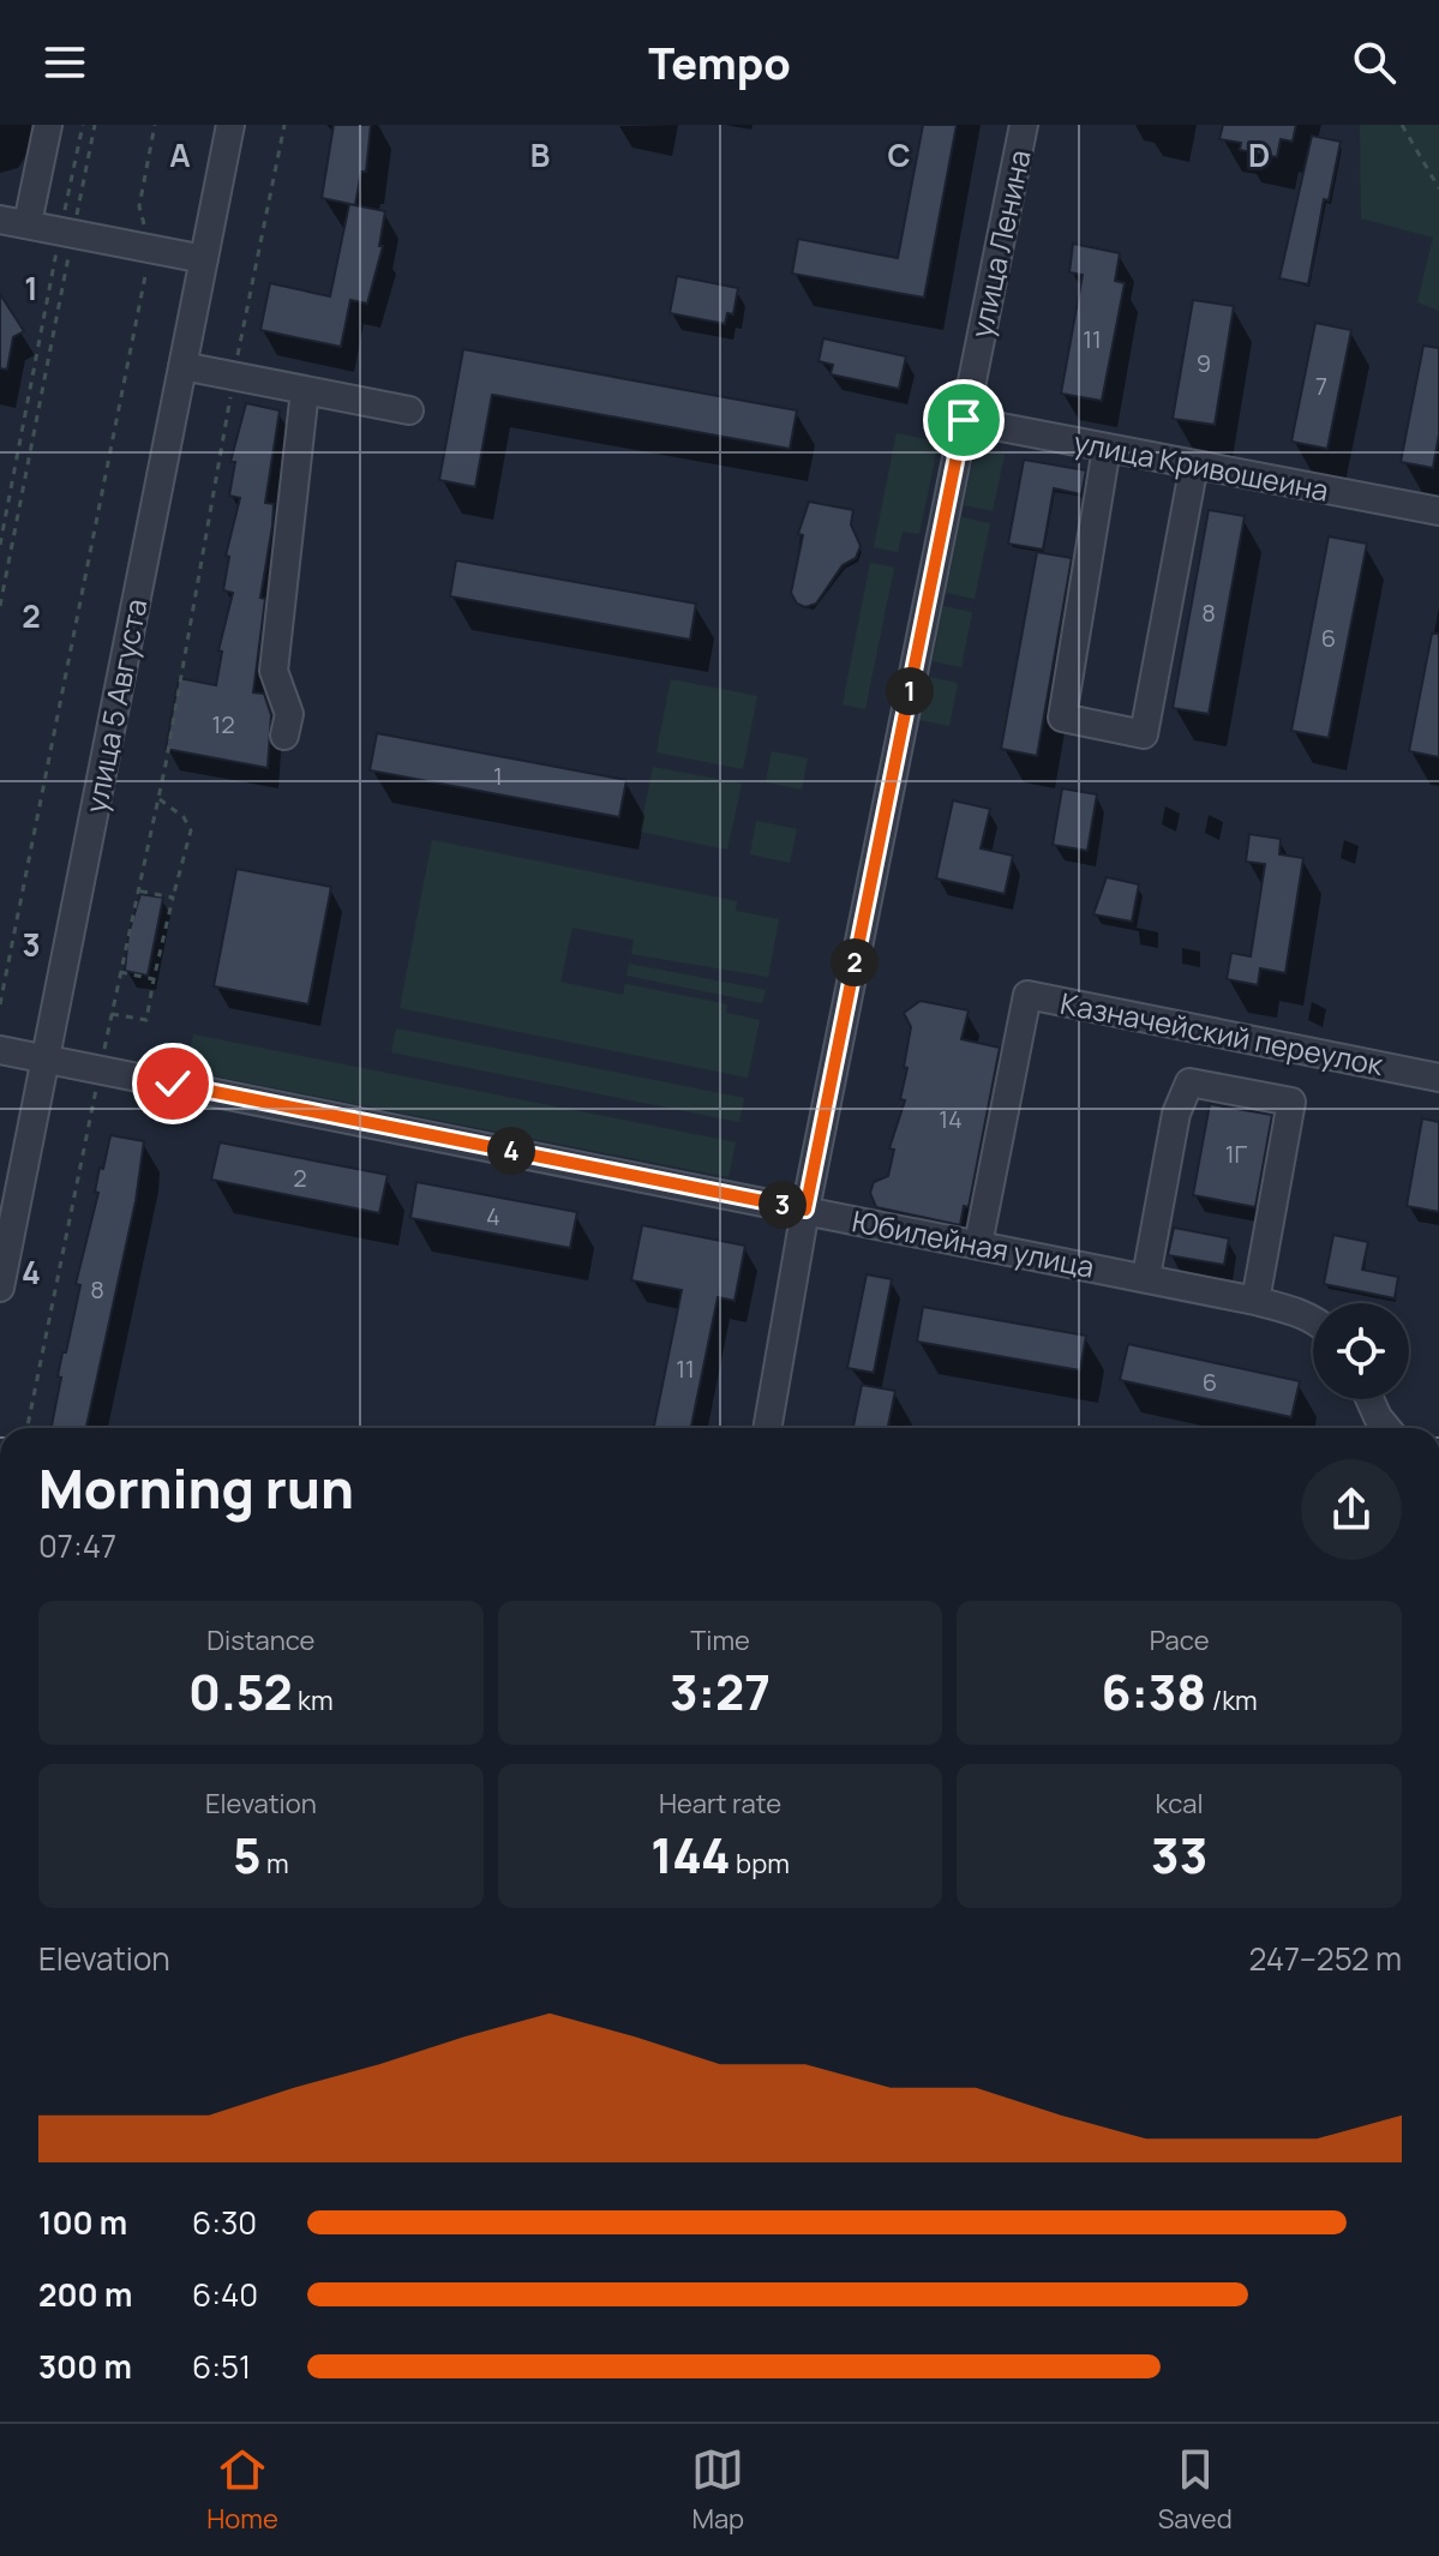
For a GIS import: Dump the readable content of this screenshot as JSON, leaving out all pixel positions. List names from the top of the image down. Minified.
{"streets":{"street":["улица Ленина","улица Кривошеина","улица 5 Августа","Казначейский переулок","Юбилейная улица"]},"crossings":[["улица Ленина","улица Кривошеина"],["улица Ленина","Юбилейная улица"],["улица 5 Августа","Юбилейная улица"],["Казначейский переулок","Юбилейная улица"]],"house_numbers":["11","9","7","8","6","12","1","14","1Г","2","4","8","11","6"],"page":{"header":"Tempo","pins":["1","2","4","3"],"heading":["Morning run","07:47"],"stats":[["Distance","0.52 km"],["Time","3:27"],["Pace","6:38 /km"],["Elevation","5 m"],["Heart rate","144 bpm"],["kcal","33"]],"chart":["Elevation","247–252 m"],"list":[{"name":"100 m","note":"6:30"},{"name":"200 m","note":"6:40"},{"name":"300 m","note":"6:51"}],"tabs":["Home","Map","Saved"]},"grid":{"columns":["A","B","C","D"],"rows":["1","2","3","4"]}}
